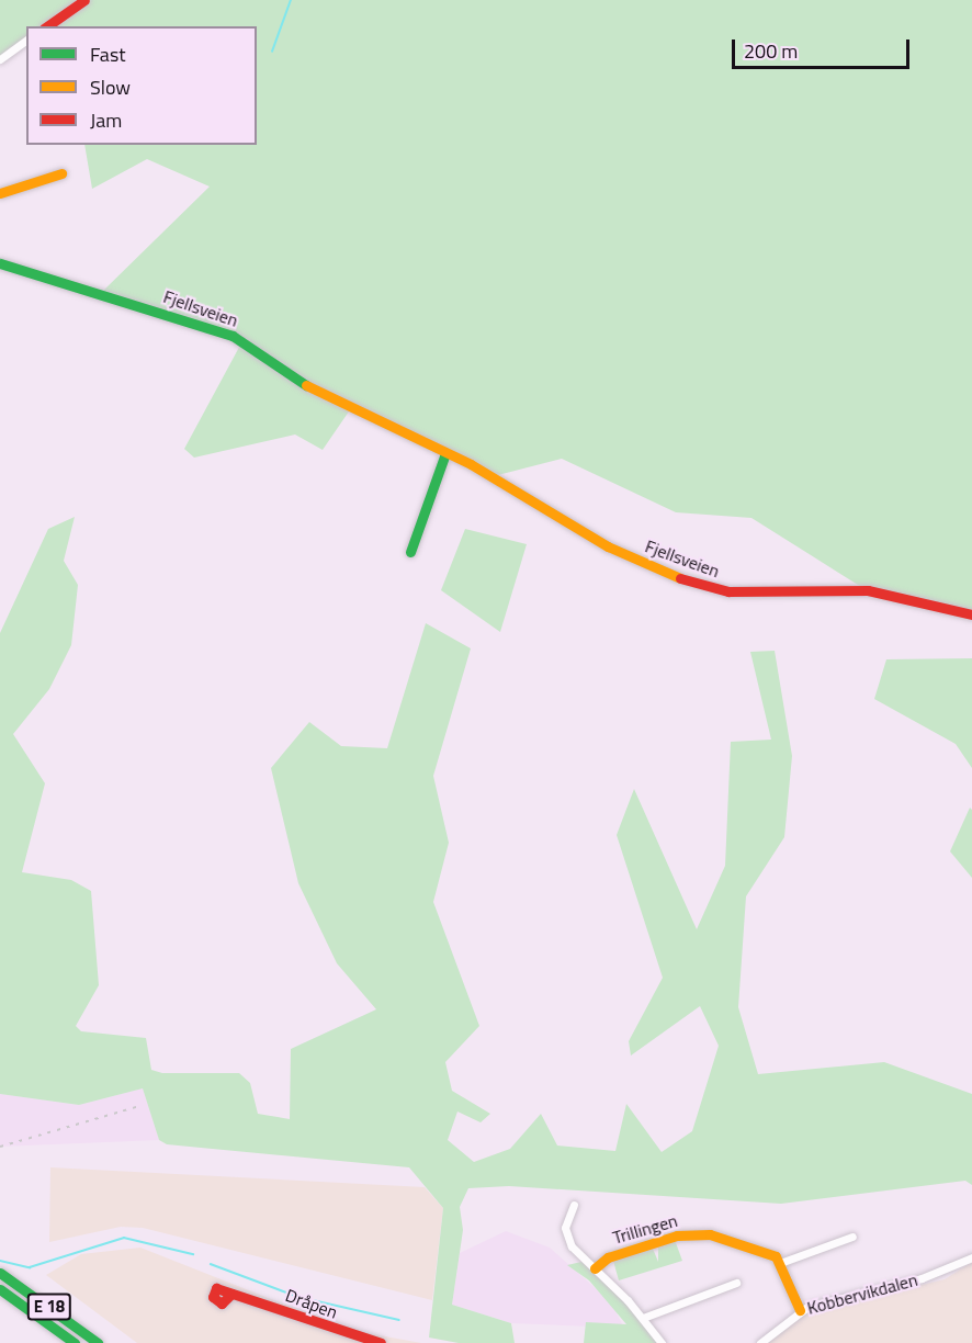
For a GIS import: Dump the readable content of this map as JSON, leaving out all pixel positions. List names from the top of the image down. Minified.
{"streets":{"main road":["Fjellsveien","Trillingen","Dråpen","E 18"],"street":["Kobbervikdalen"]},"legend":["Fast","Slow","Jam"],"scale_bar":"200 m"}
